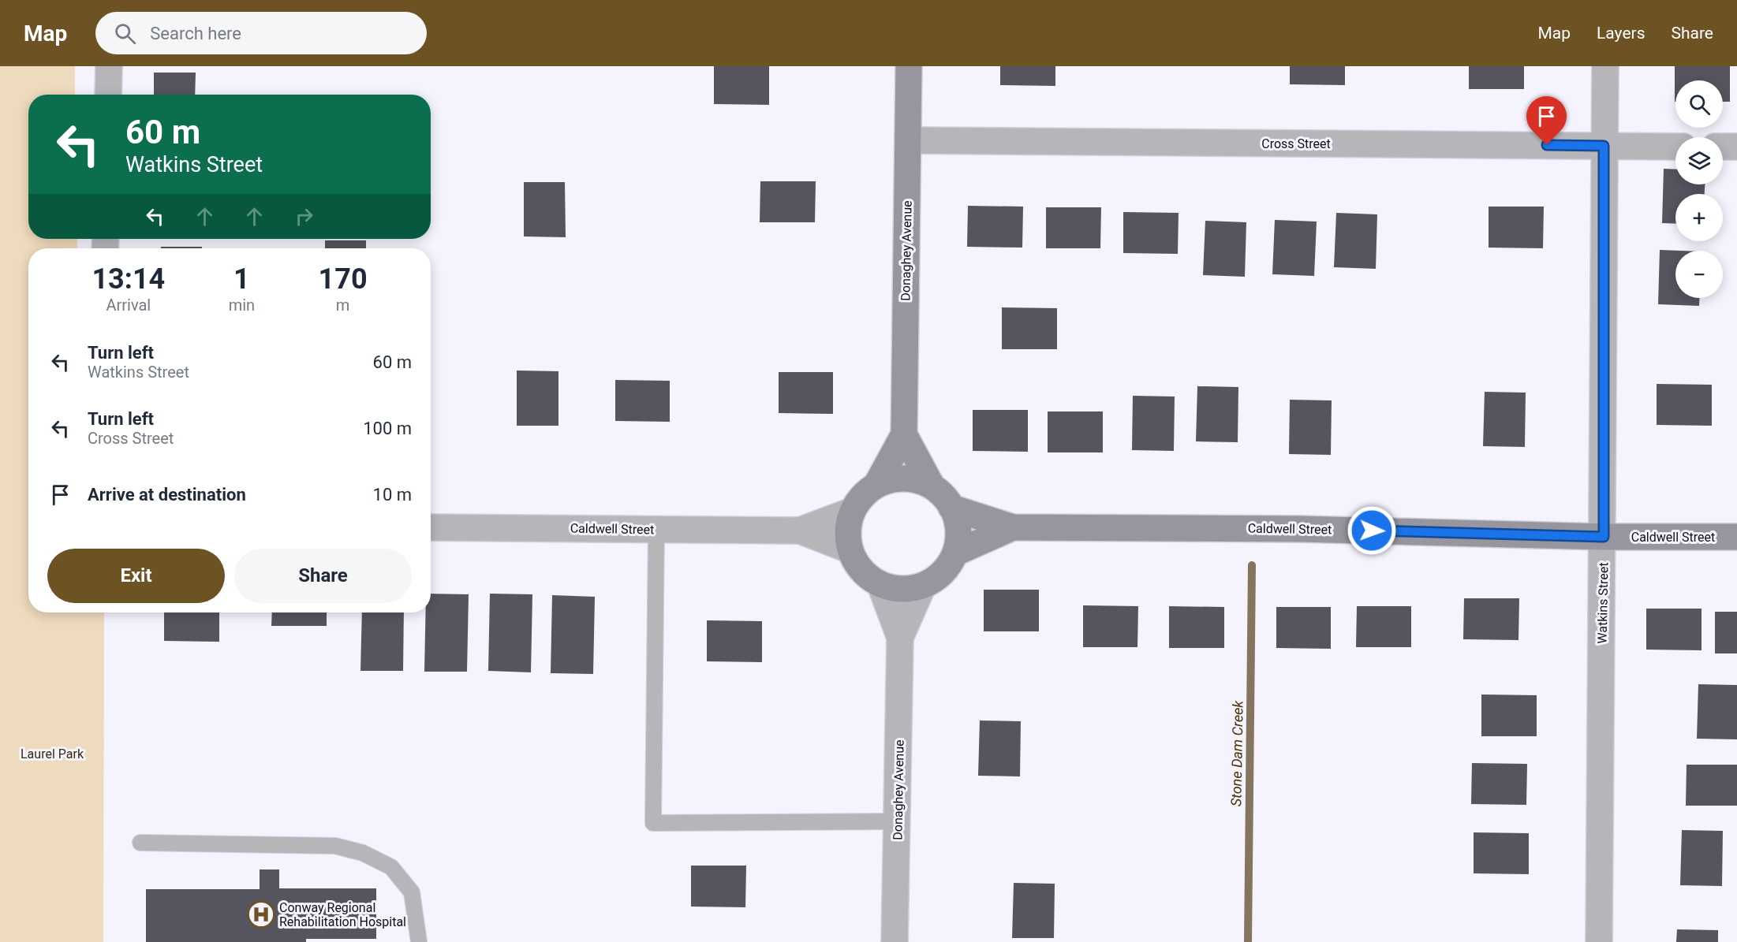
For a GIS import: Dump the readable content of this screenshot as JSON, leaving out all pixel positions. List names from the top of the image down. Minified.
{"streets":{"main road":["Donaghey Avenue","Caldwell Street"],"street":["Cross Street","Watkins Street"]},"crossings":[["Cross Street","Donaghey Avenue"],["Cross Street","Watkins Street"],["Donaghey Avenue","Caldwell Street"],["Caldwell Street","Watkins Street"]],"water":["Stone Dam Creek"],"parks":["Laurel Park"],"places":{"hospital":["Conway Regional Rehabilitation Hospital"]},"page":{"header":"Map","search":"Search here","nav":["Map","Layers","Share"],"map_buttons":["+","−"],"turn":["60 m","Watkins Street"],"eta":["13:14","Arrival","1","min","170","m"],"list":[{"name":"Turn left","note":"Watkins Street","value":"60 m"},{"name":"Turn left","note":"Cross Street","value":"100 m"},{"name":"Arrive at destination","value":"10 m"}],"buttons":["Exit","Share"]}}
